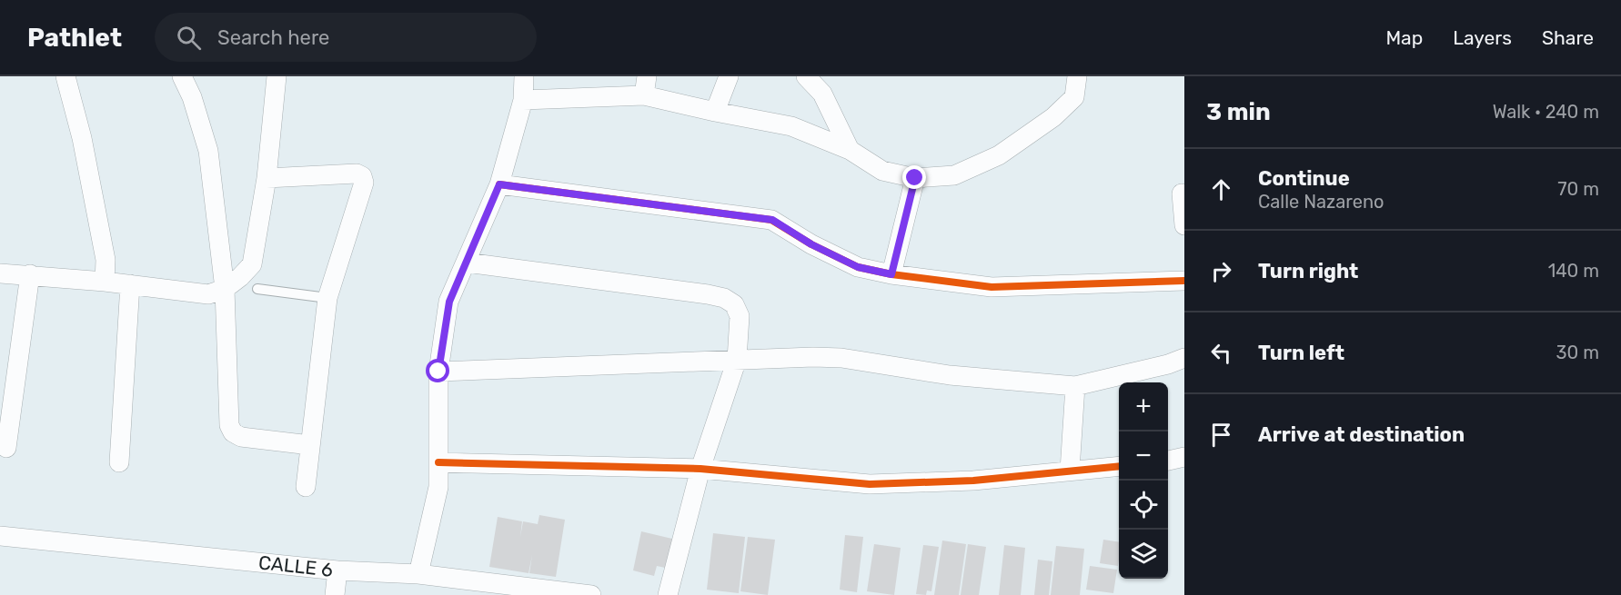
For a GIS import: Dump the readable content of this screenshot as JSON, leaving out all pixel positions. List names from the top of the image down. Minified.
{"streets":{"street":["CALLE 6"]},"page":{"header":"Pathlet","search":"Search here","nav":["Map","Layers","Share"],"heading":["3 min","Walk · 240 m"],"list":[["Continue","Calle Nazareno","70 m"],["Turn right","140 m"],["Turn left","30 m"],"Arrive at destination"],"map_buttons":["+","−"]}}
